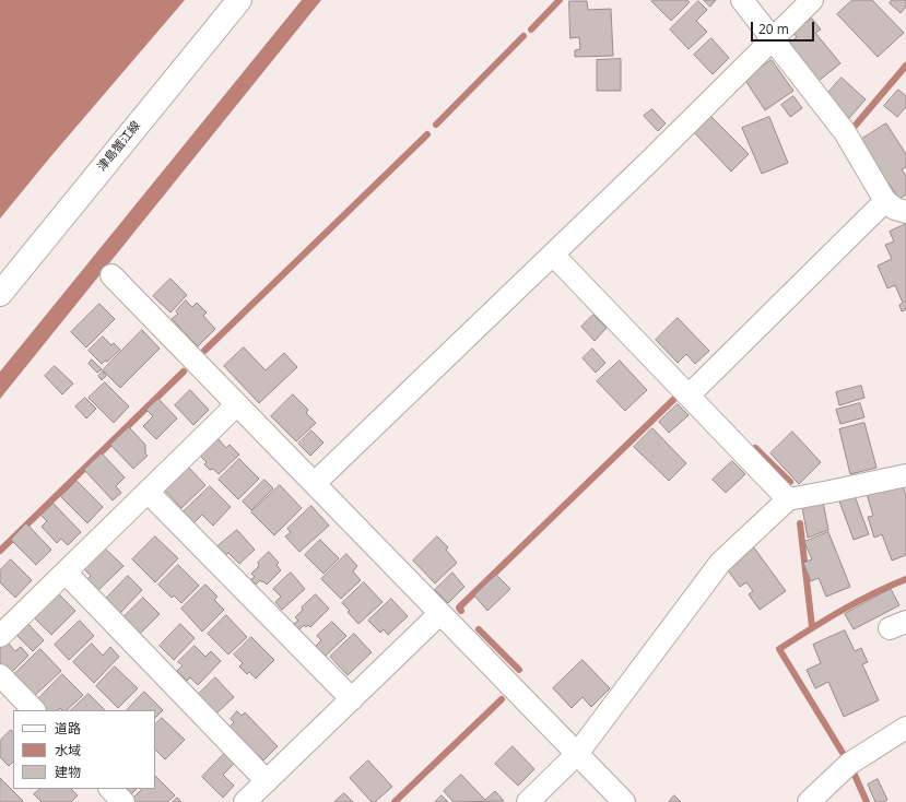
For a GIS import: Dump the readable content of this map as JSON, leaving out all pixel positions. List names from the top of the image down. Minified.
{"streets":{"main road":["津島蟹江線"]},"legend":["道路","水域","建物"],"scale_bar":"20 m"}
